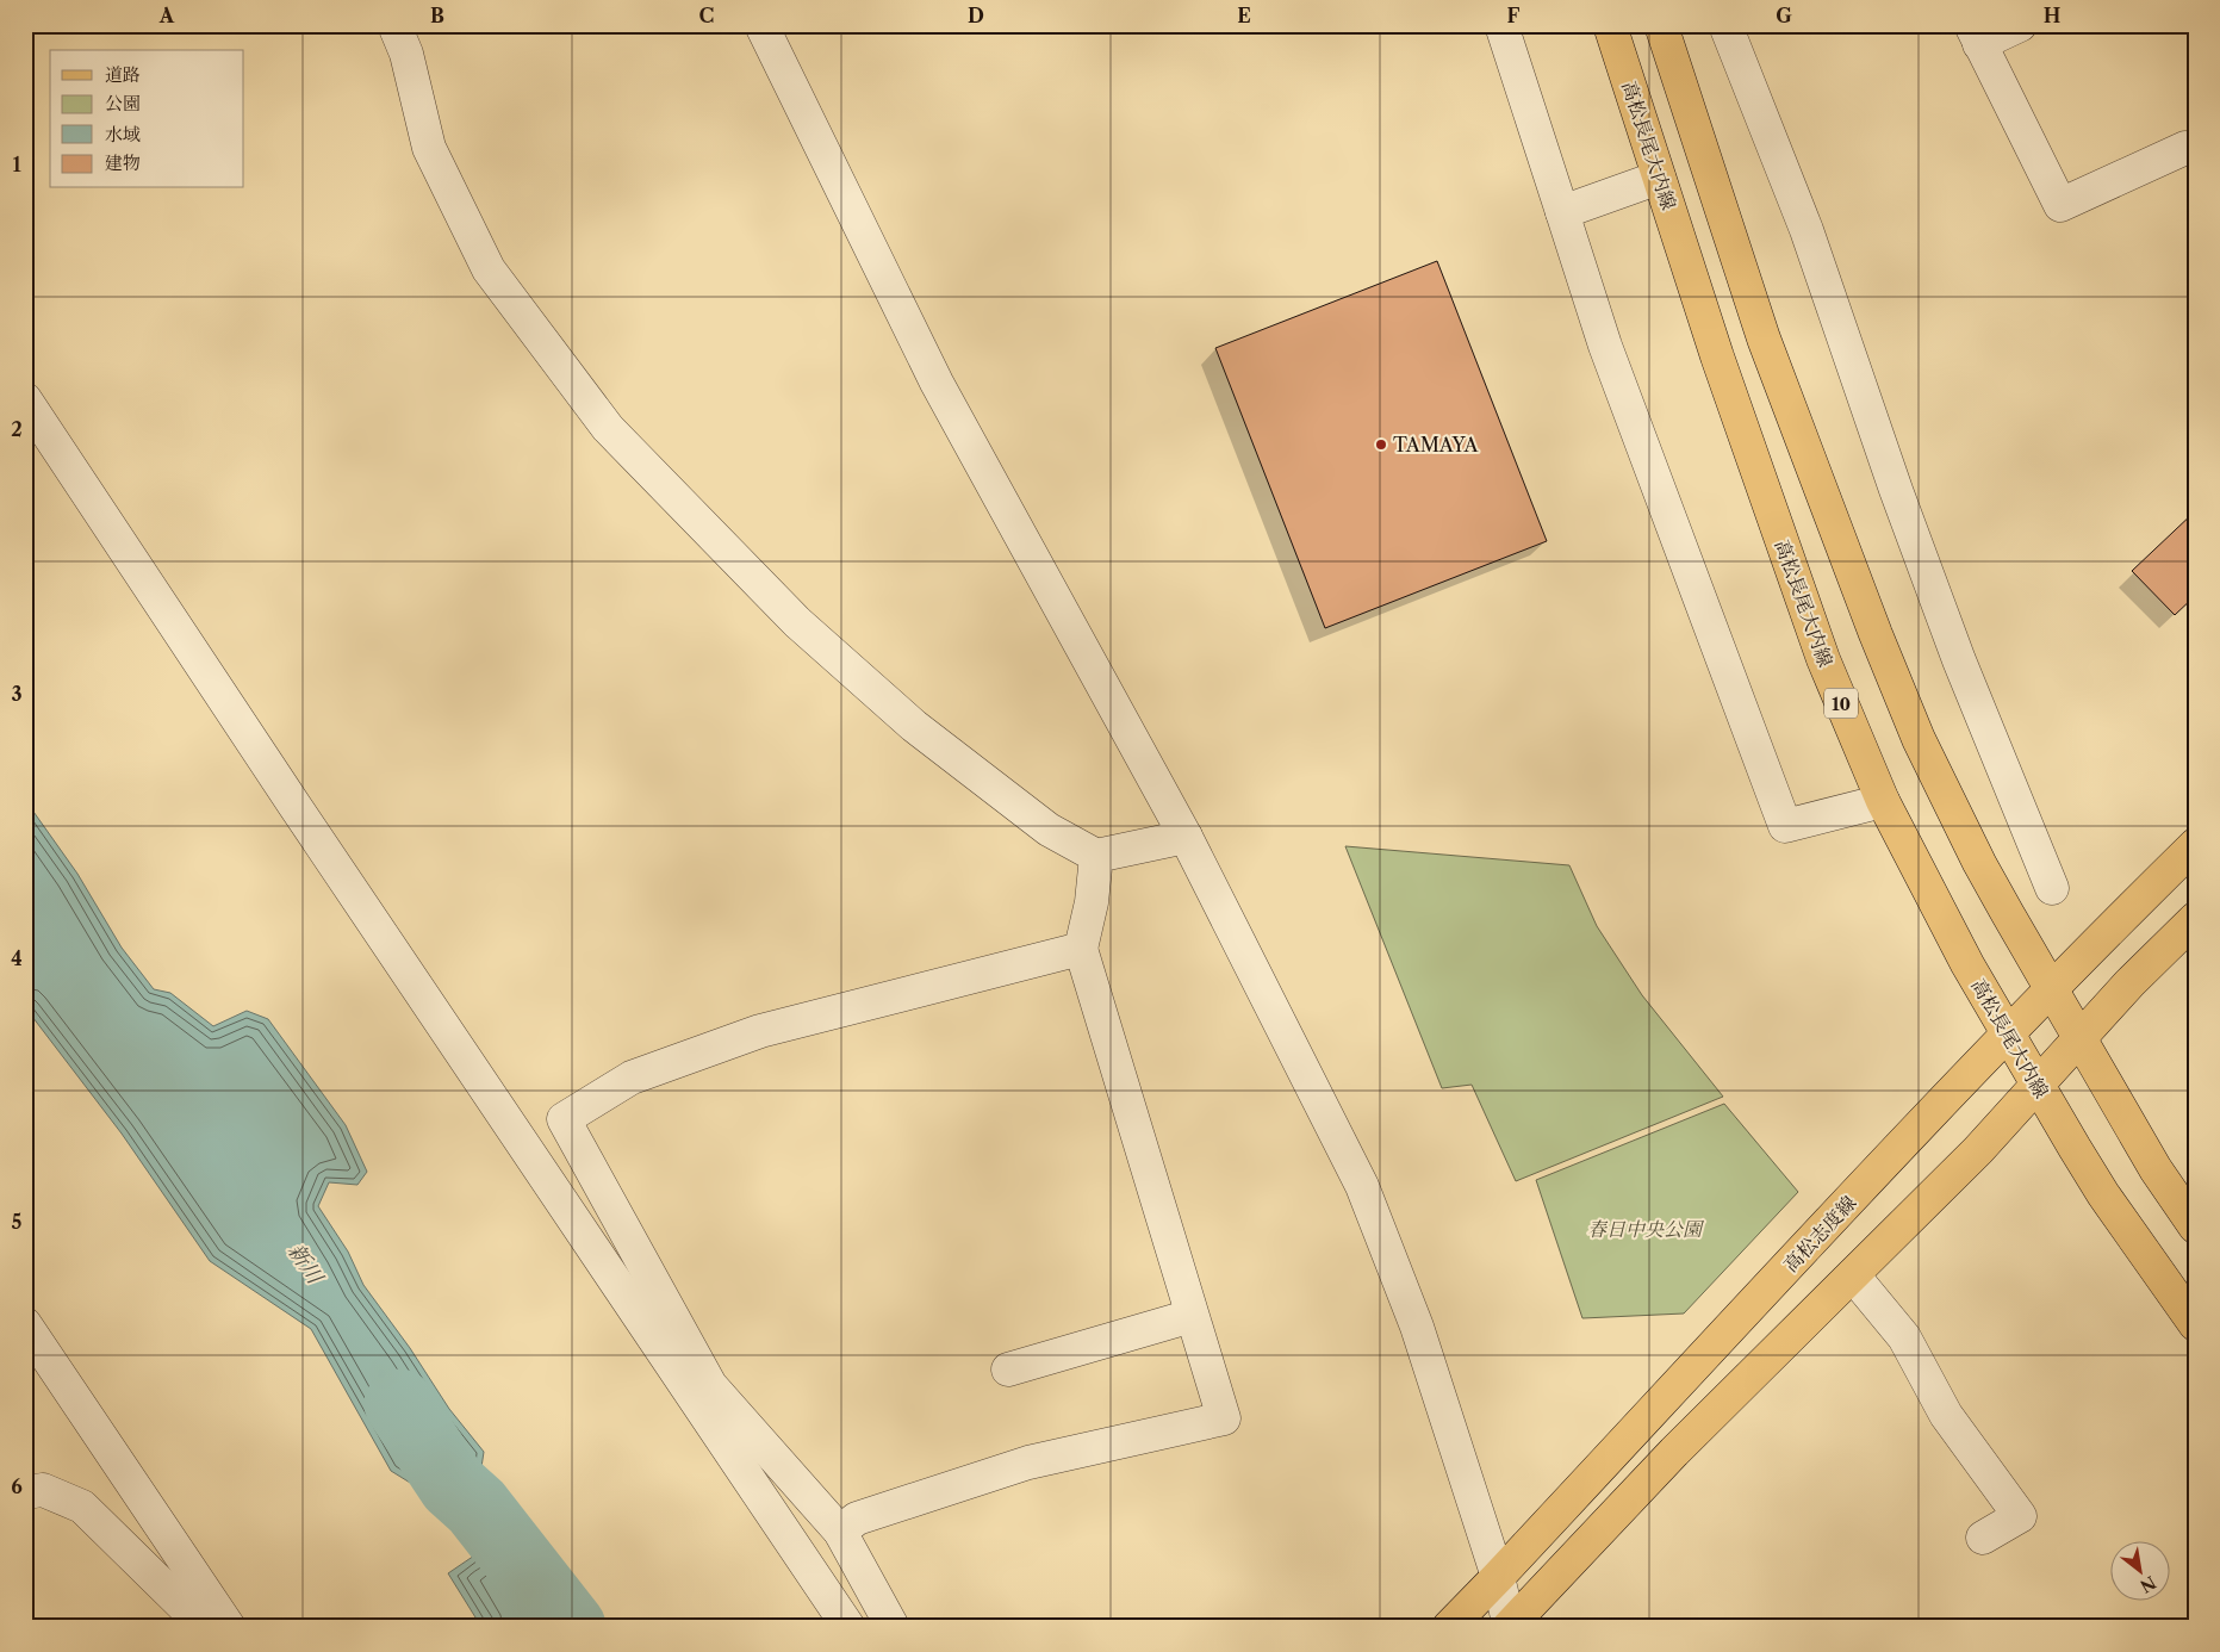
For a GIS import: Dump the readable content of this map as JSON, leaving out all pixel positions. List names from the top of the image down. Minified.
{"streets":{"main road":["高松長尾大内線","10","高松志度線"]},"crossings":[["高松長尾大内線","高松志度線"]],"water":["新川"],"parks":["春日中央公園"],"places":["TAMAYA"],"legend":["道路","公園","水域","建物"],"north":"bottom right","grid":{"columns":["A","B","C","D","E","F","G","H"],"rows":["1","2","3","4","5","6"]}}
